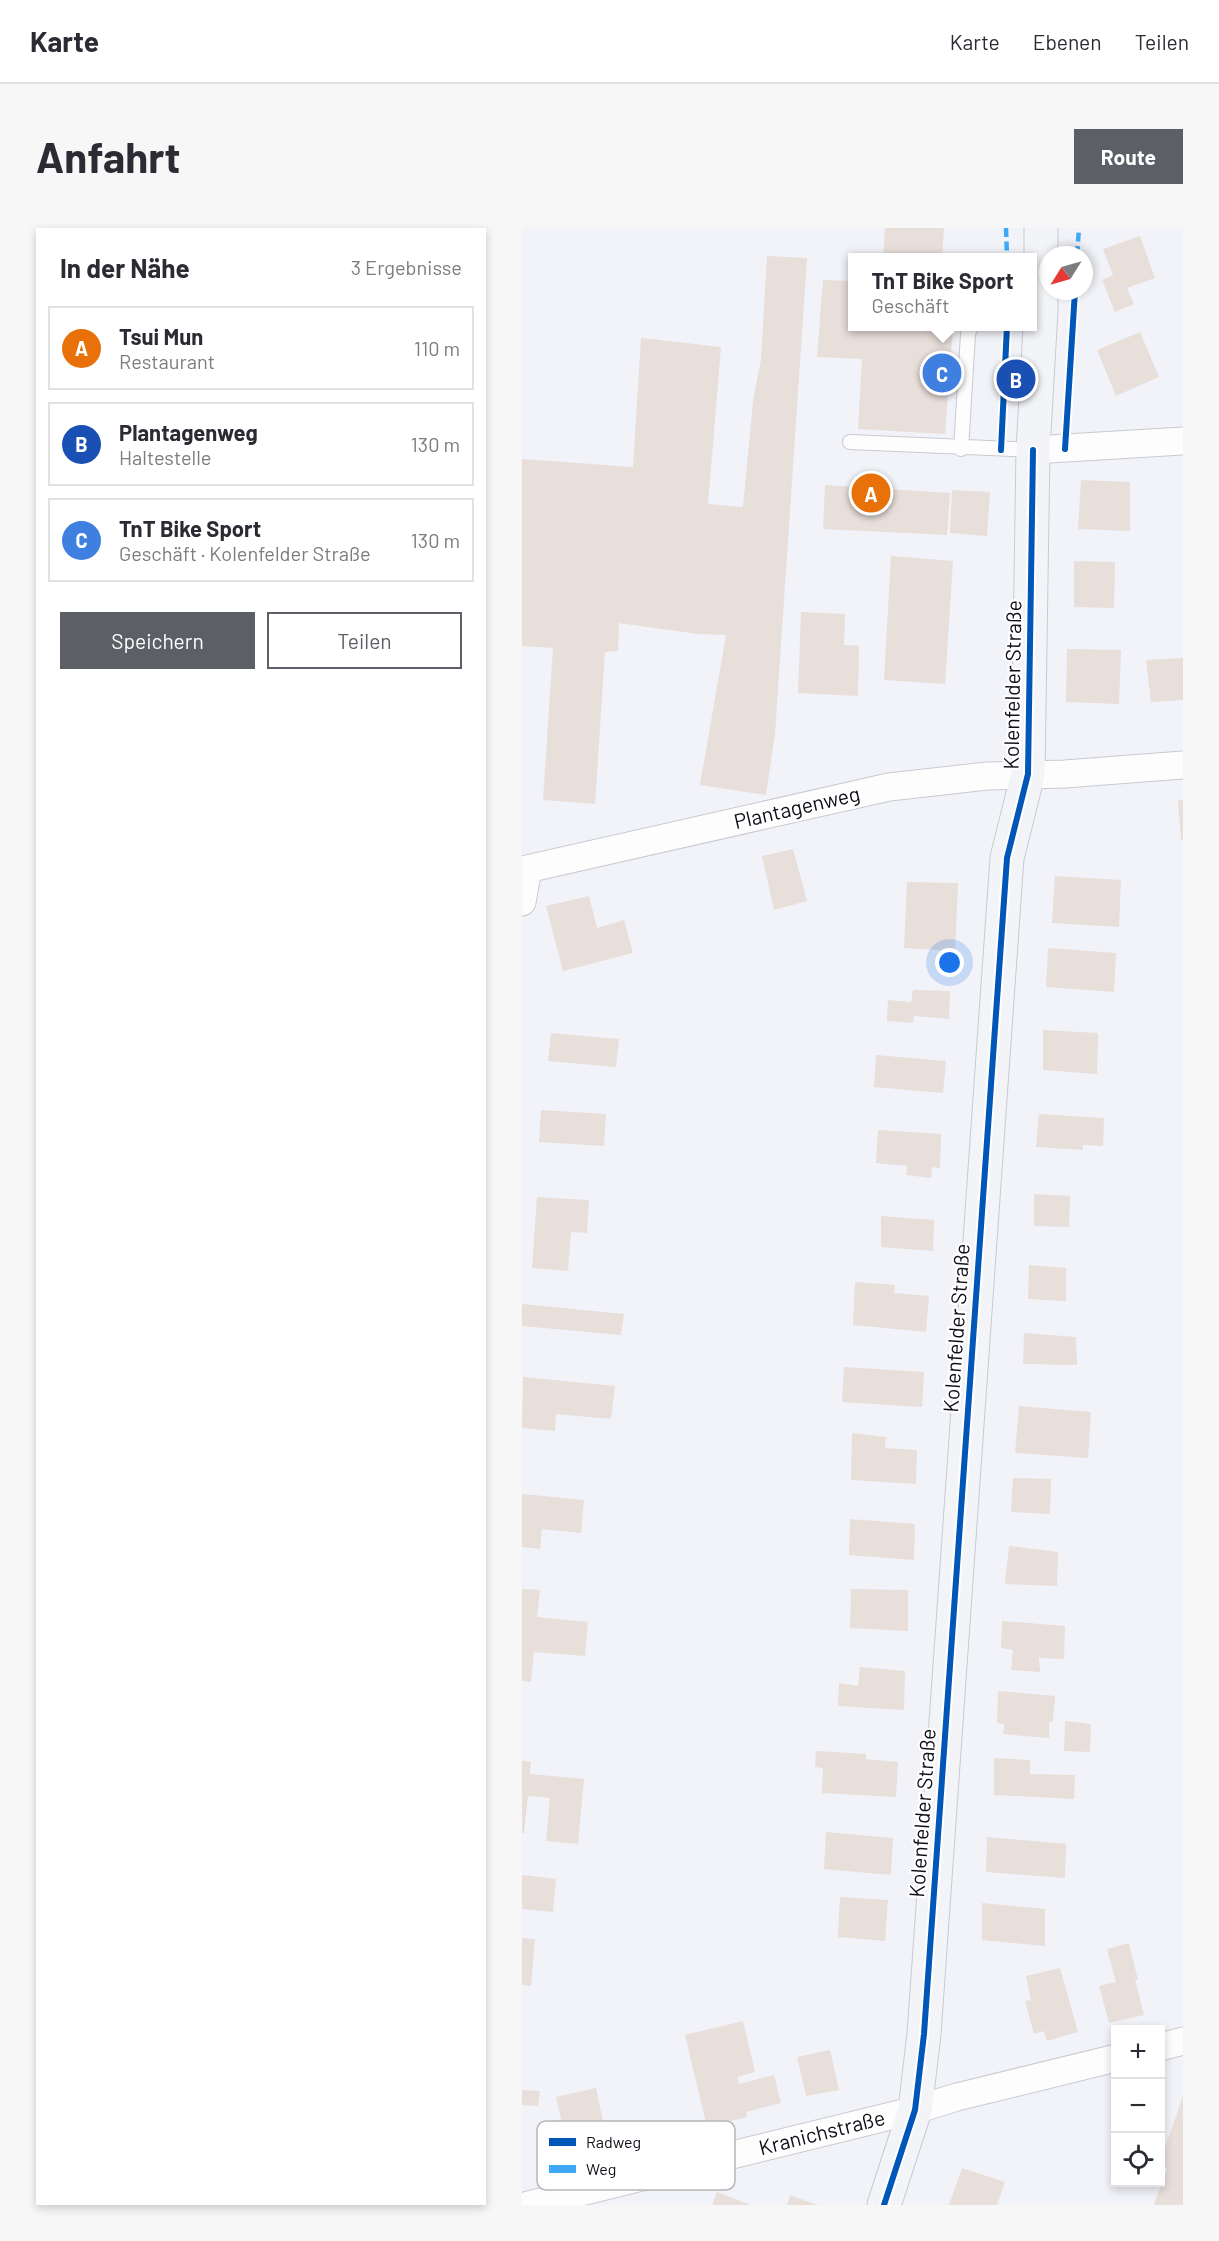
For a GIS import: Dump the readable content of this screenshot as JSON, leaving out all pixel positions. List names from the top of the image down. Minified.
{"streets":{"main road":["Kolenfelder Straße"],"street":["Plantagenweg","Kranichstraße"]},"crossings":[["Kolenfelder Straße","Plantagenweg"],["Kolenfelder Straße","Kranichstraße"]],"legend":["Radweg","Weg"],"north":"bottom left","page":{"header":"Karte","nav":["Karte","Ebenen","Teilen"],"buttons":["Route",["Speichern","Teilen"]],"title":"Anfahrt","heading":["In der Nähe","3 Ergebnisse"],"popup":["TnT Bike Sport","Geschäft"],"list":[{"mark":"A","name":"Tsui Mun","note":"Restaurant","value":"110 m"},{"mark":"B","name":"Plantagenweg","note":"Haltestelle","value":"130 m"},{"mark":"C","name":"TnT Bike Sport","note":"Geschäft · Kolenfelder Straße","value":"130 m"}],"pins":["C","B","A"],"map_buttons":["+","−"]}}
